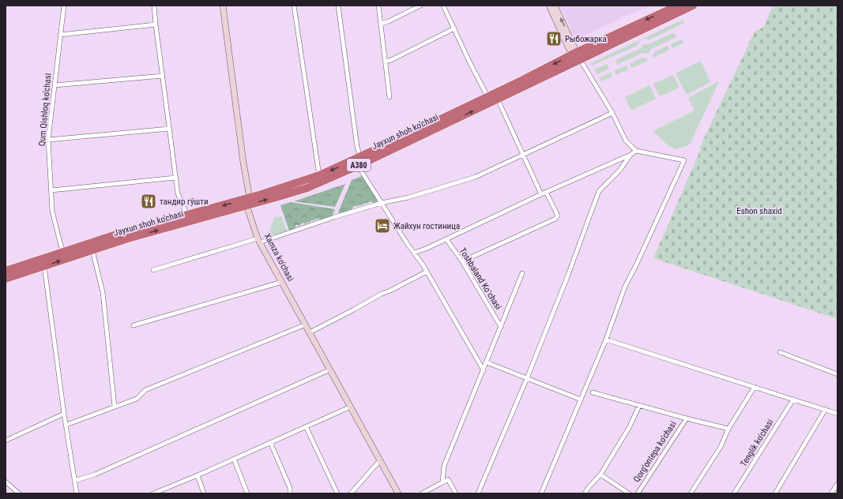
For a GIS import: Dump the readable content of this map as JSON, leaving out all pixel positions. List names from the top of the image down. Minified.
{"streets":{"highway":["Jayxun shoh ko'chasi","A380"],"street":["Qum Qishloq ko'chasi","Xamza ko'chasi","Toshbaland Koʻchasi","Tenglik ko'chasi","Qorg'ontepa ko'chasi"]},"crossings":[["Qum Qishloq ko'chasi","Jayxun shoh ko'chasi"],["Jayxun shoh ko'chasi","Xamza ko'chasi"]],"parks":["Eshon shaxid"],"places":{"restaurant":["Рыбожарка","тандир гўшти"],"hotel":["Жайхун гостиница"]}}
